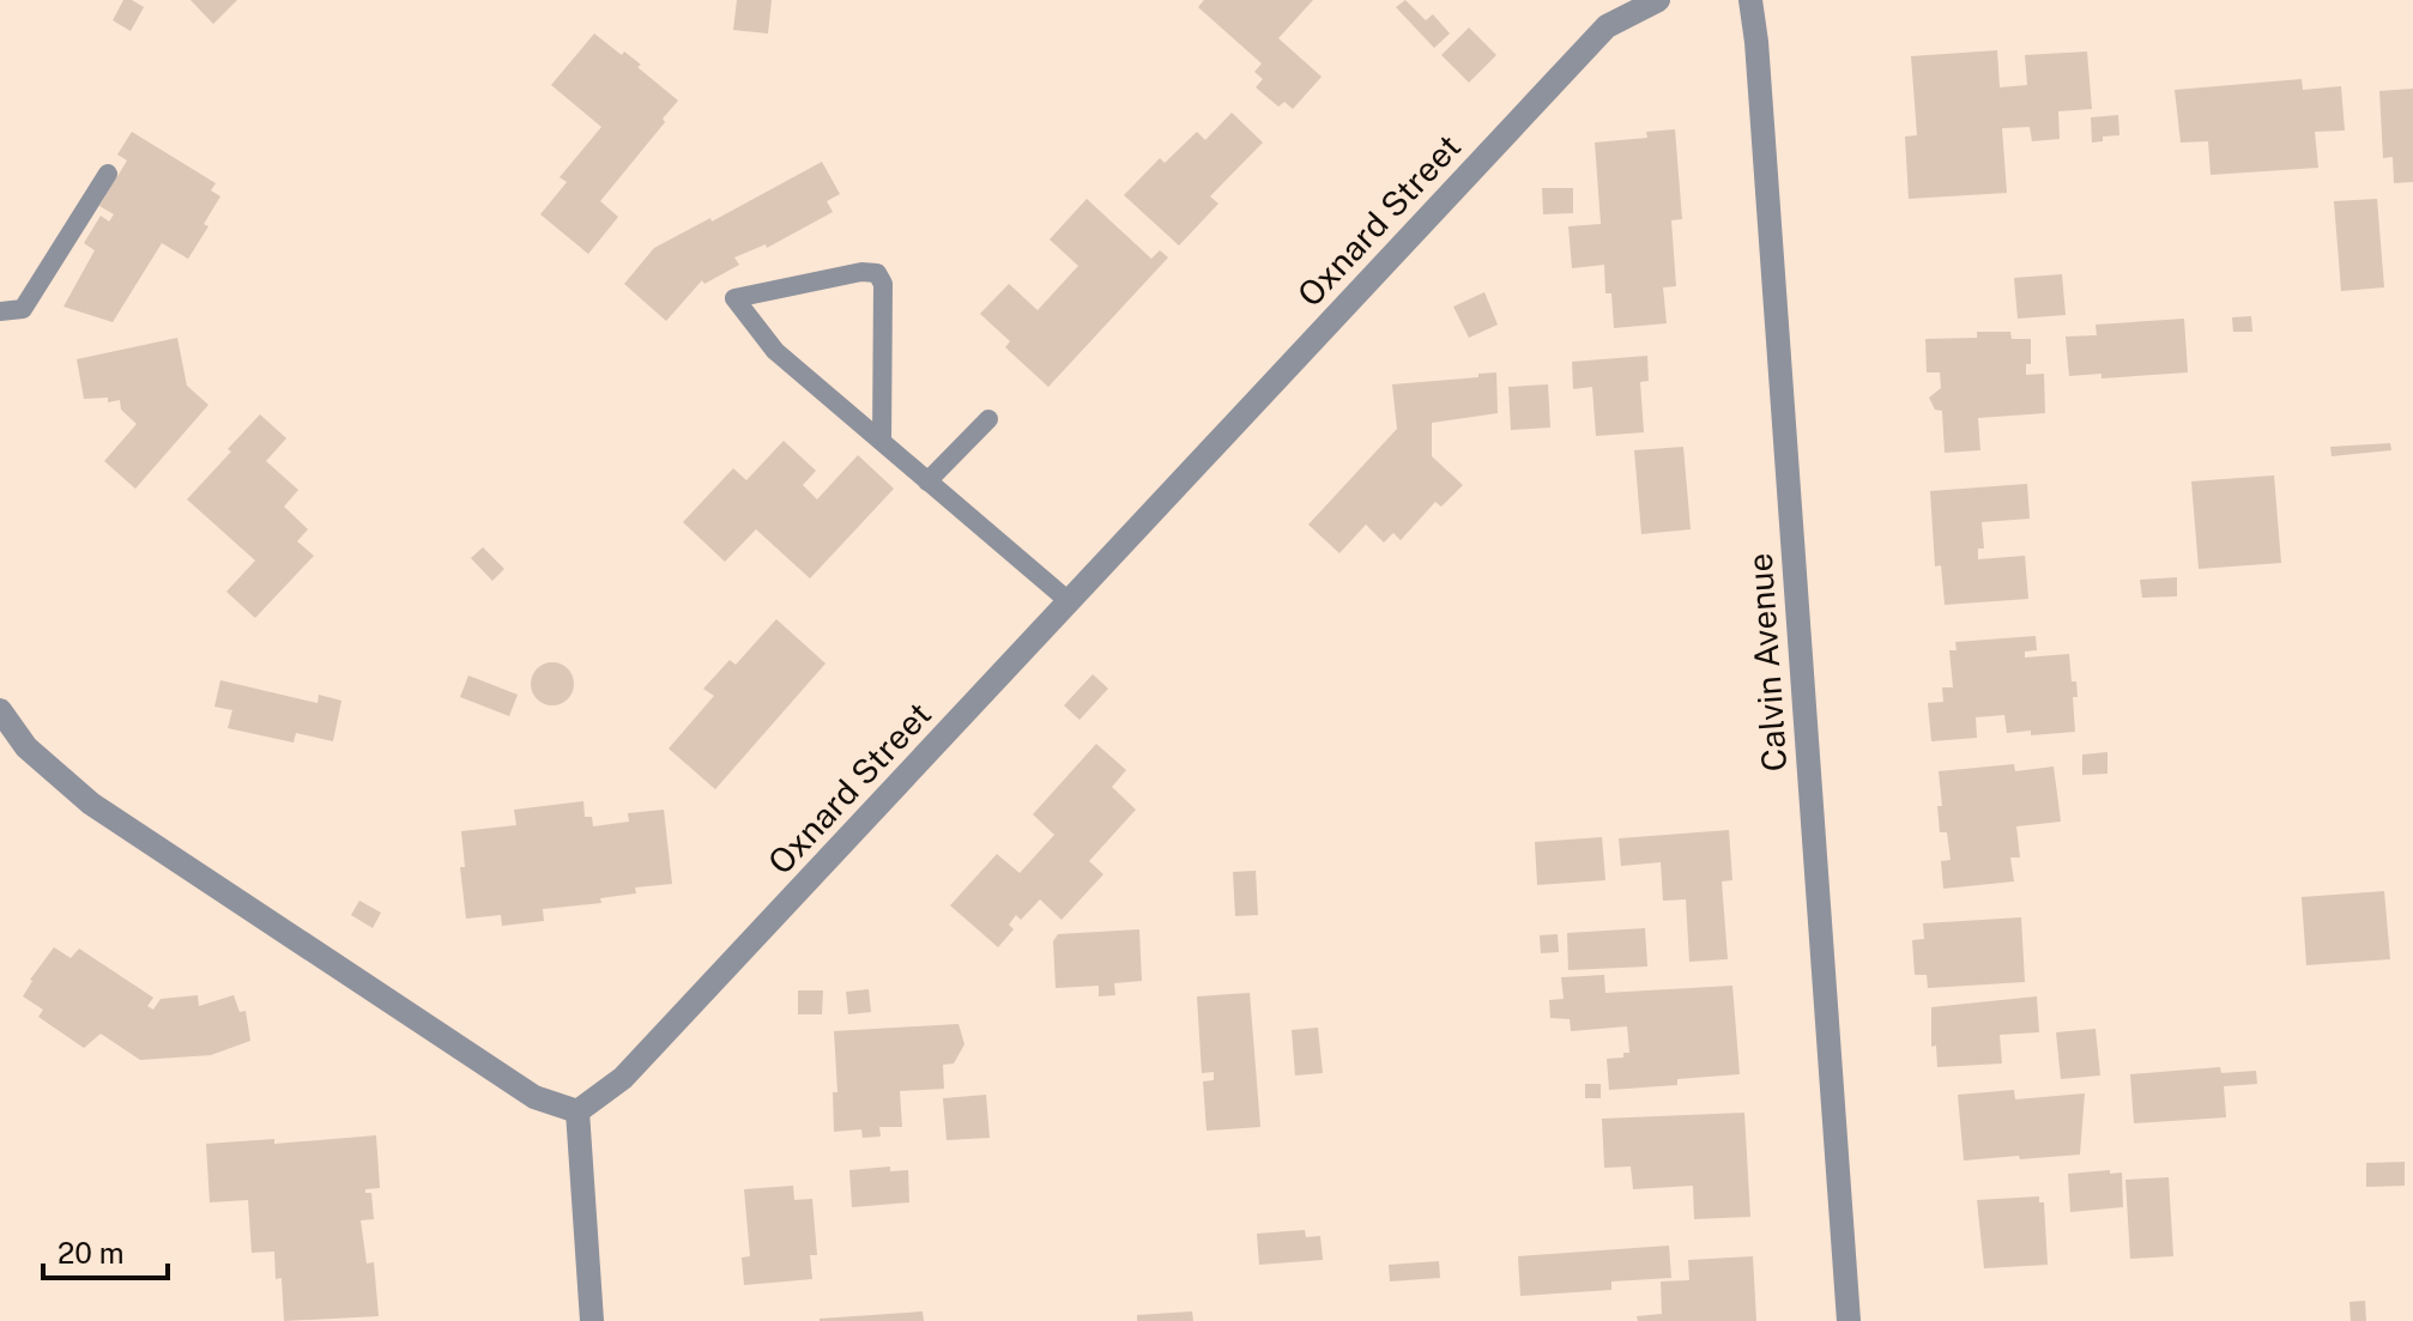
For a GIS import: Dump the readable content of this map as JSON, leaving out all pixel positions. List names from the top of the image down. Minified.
{"streets":{"street":["Oxnard Street","Calvin Avenue"]},"scale_bar":"20 m"}
